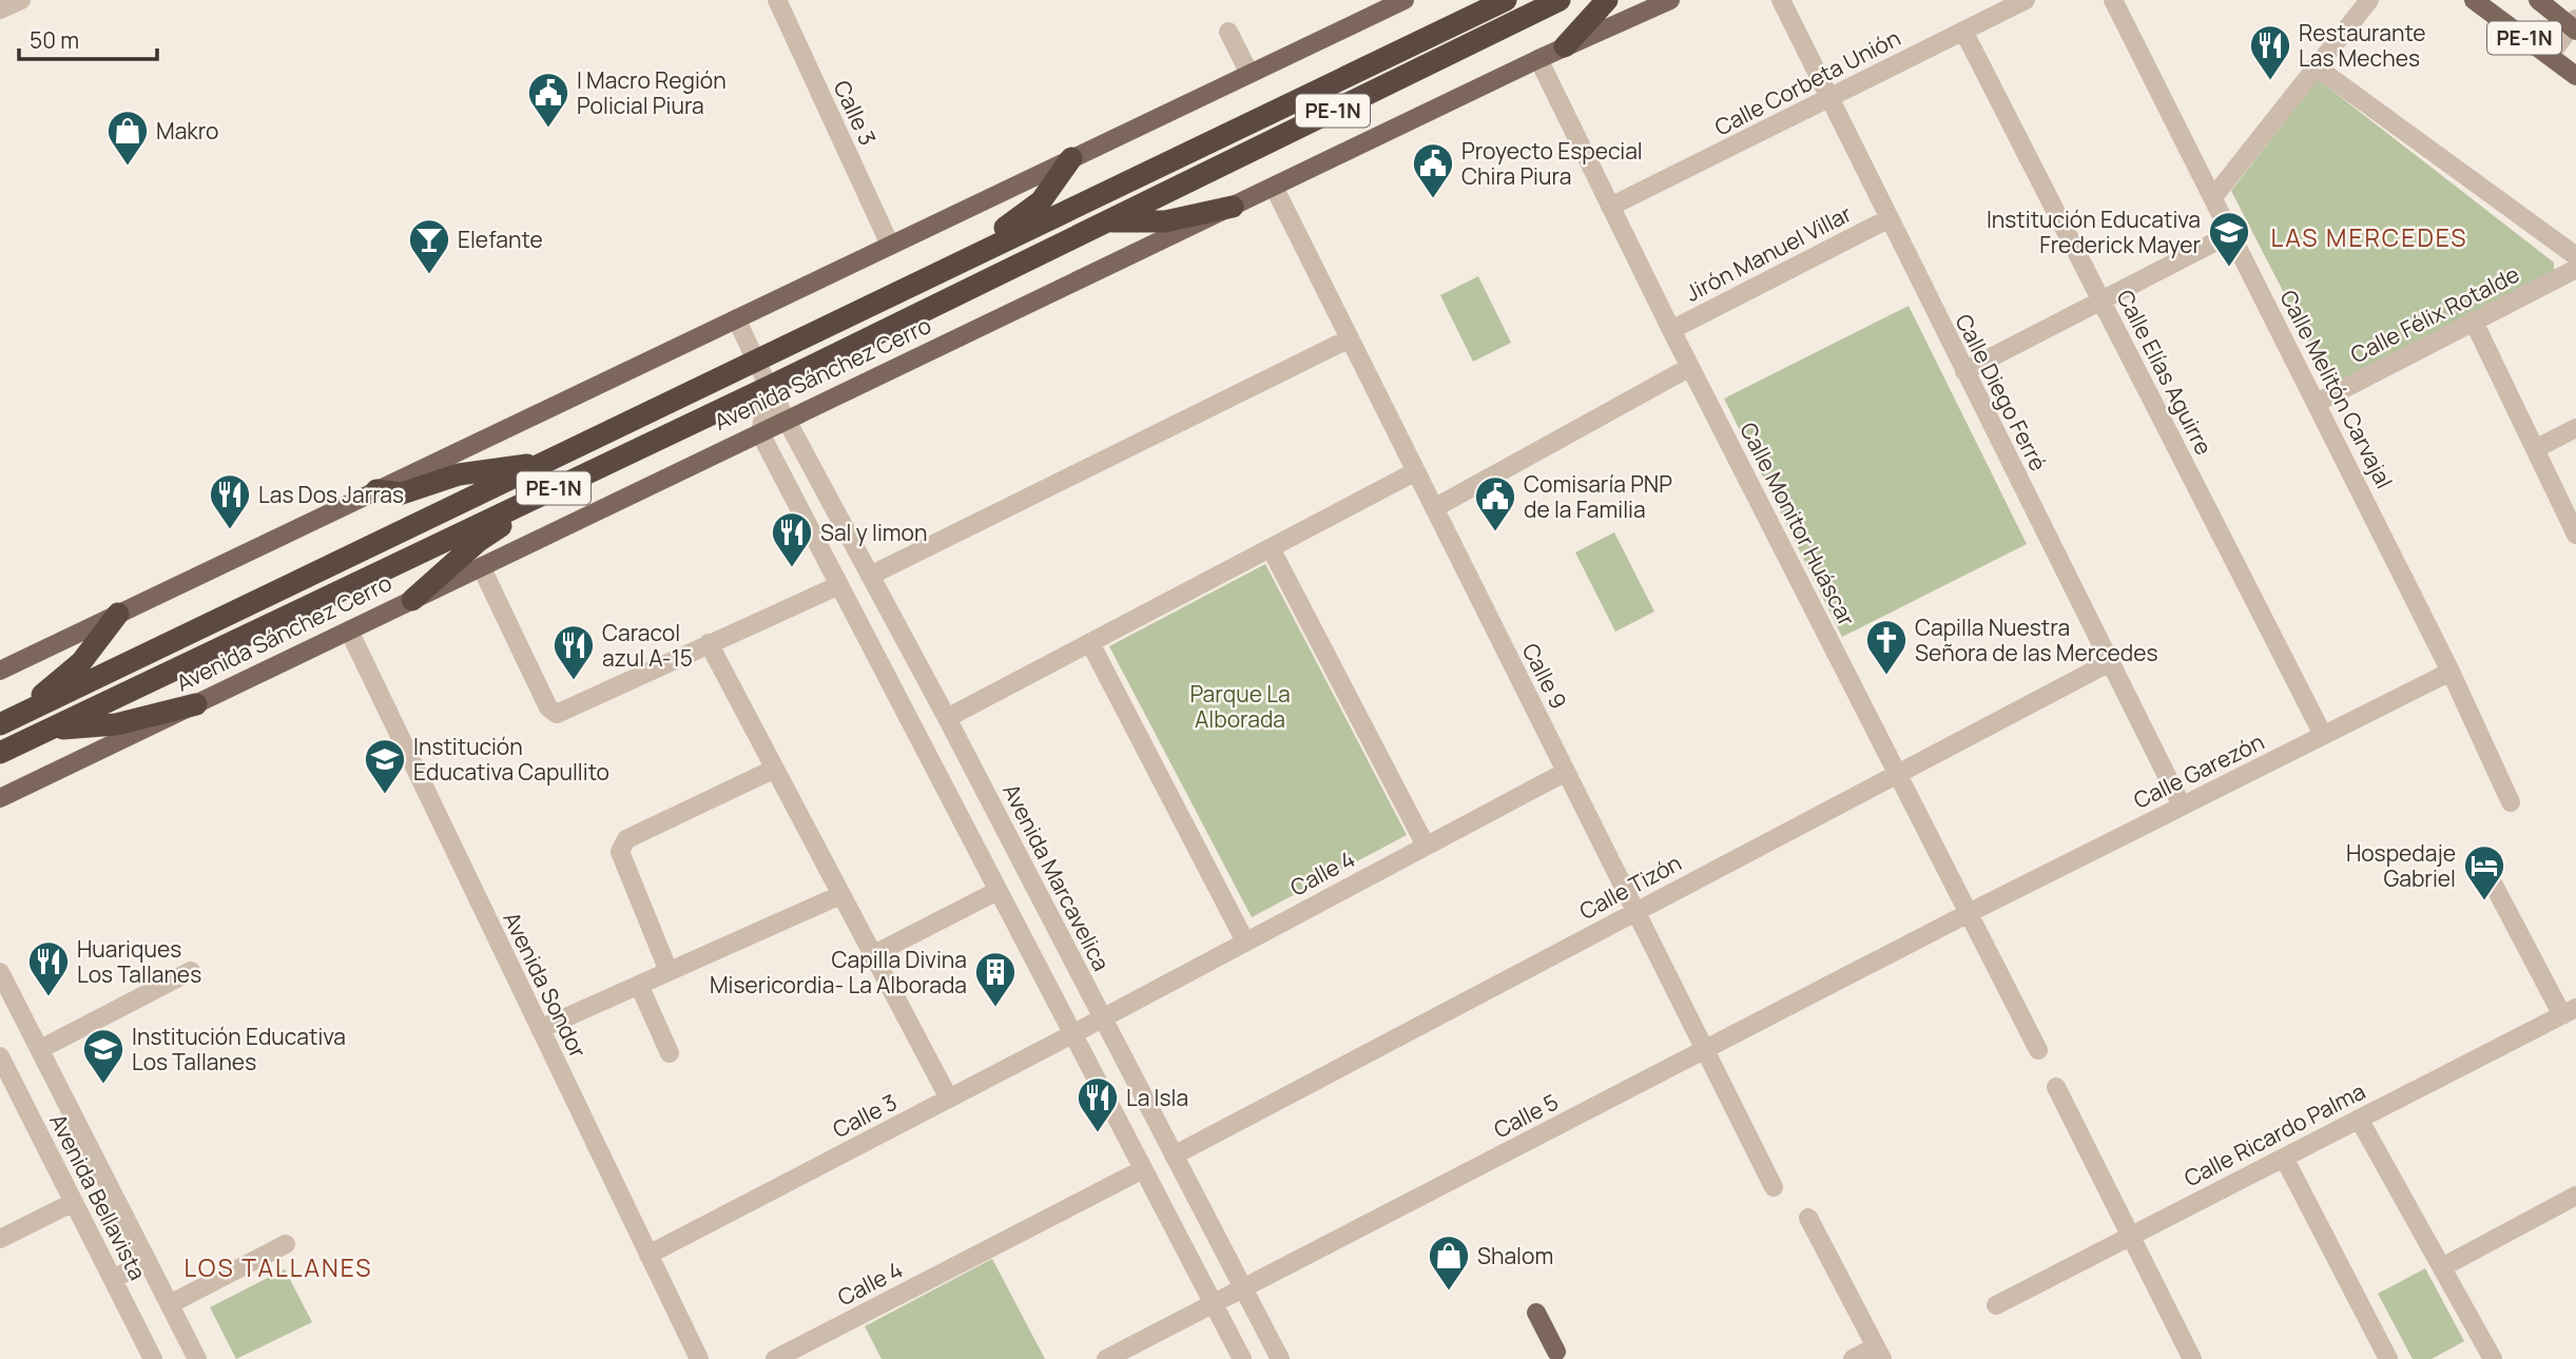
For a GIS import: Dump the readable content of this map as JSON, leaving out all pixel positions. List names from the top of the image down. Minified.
{"streets":{"highway":["PE-1N","Avenida Sánchez Cerro"],"street":["Calle Corbeta Unión","Calle 3","Jirón Manuel Villar","Calle Félix Rotalde","Calle Elías Aguirre","Calle Melitón Carvajal","Calle Diego Ferré","Calle Monitor Huáscar","Calle 9","Calle Garezón","Calle 4","Avenida Marcavelica","Calle Tizón","Avenida Sondor","Calle 5","Calle Ricardo Palma","Avenida Bellavista"]},"crossings":[["Calle Corbeta Unión","Calle Elías Aguirre"],["Calle Corbeta Unión","Calle Diego Ferré"],["Calle Corbeta Unión","Calle Monitor Huáscar"],["Calle 3","Calle 4"],["Calle 3","Avenida Marcavelica"],["Calle 3","Avenida Sondor"],["Jirón Manuel Villar","Calle Diego Ferré"],["Jirón Manuel Villar","Calle Monitor Huáscar"],["Calle Félix Rotalde","Calle Melitón Carvajal"],["Calle Elías Aguirre","Calle Garezón"],["Avenida Sánchez Cerro","Calle Monitor Huáscar"],["Avenida Sánchez Cerro","Calle 9"],["Avenida Sánchez Cerro","Avenida Marcavelica"],["Avenida Sánchez Cerro","Avenida Sondor"],["Calle Melitón Carvajal","Calle Garezón"],["Calle Diego Ferré","Calle Garezón"],["Calle Diego Ferré","Calle Tizón"],["Calle Monitor Huáscar","Calle Garezón"],["Calle Monitor Huáscar","Calle Tizón"],["Calle Monitor Huáscar","Calle 5"],["Calle 9","Calle 4"],["Calle 9","Calle Tizón"],["Calle 9","Calle 5"],["Calle Garezón","Calle 5"],["Calle 4","Avenida Marcavelica"],["Avenida Marcavelica","Calle Tizón"],["Avenida Marcavelica","Calle 5"]],"districts":["LAS MERCEDES","LOS TALLANES"],"parks":["Parque La Alborada"],"places":{"restaurant":["Restaurante Las Meches","Las Dos Jarras","Sal y limon","Caracol azul A-15","Huariques Los Tallanes","La Isla"],"public building":["I Macro Región Policial Piura","Proyecto Especial Chira Piura","Comisaría PNP de la Familia"],"shop":["Makro","Shalom"],"school or university":["Institución Educativa Frederick Mayer","Institución Educativa Capullito","Institución Educativa Los Tallanes"],"bar":["Elefante"],"church":["Capilla Nuestra Señora de las Mercedes"],"hotel":["Hospedaje Gabriel"],"building":["Capilla Divina Misericordia- La Alborada"]},"scale_bar":"50 m"}
